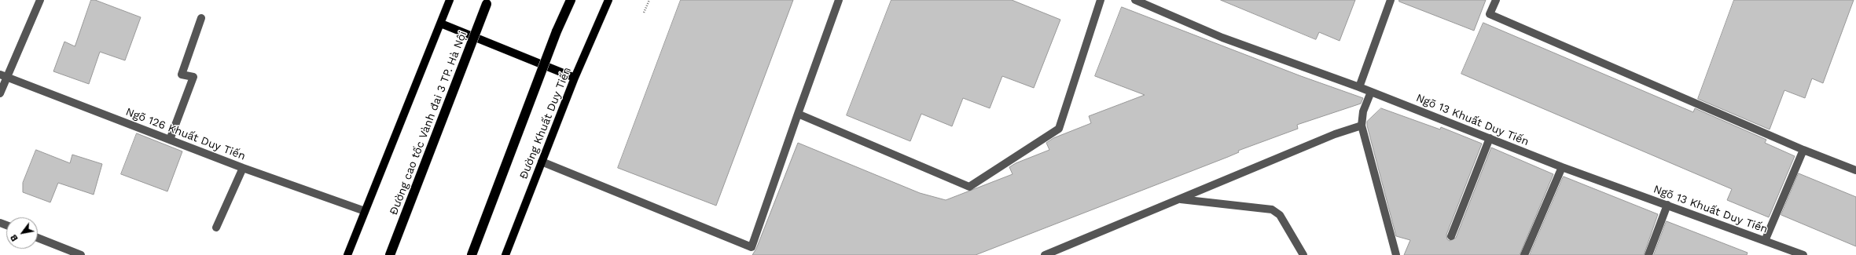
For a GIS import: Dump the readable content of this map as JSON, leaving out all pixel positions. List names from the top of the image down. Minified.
{"streets":{"highway":["Đường cao tốc Vành đai 3 TP. Hà Nội"],"main road":["Đường Khuất Duy Tiến"],"street":["Ngõ 13 Khuất Duy Tiến","Ngõ 126 Khuất Duy Tiến"]},"north":"bottom left"}
